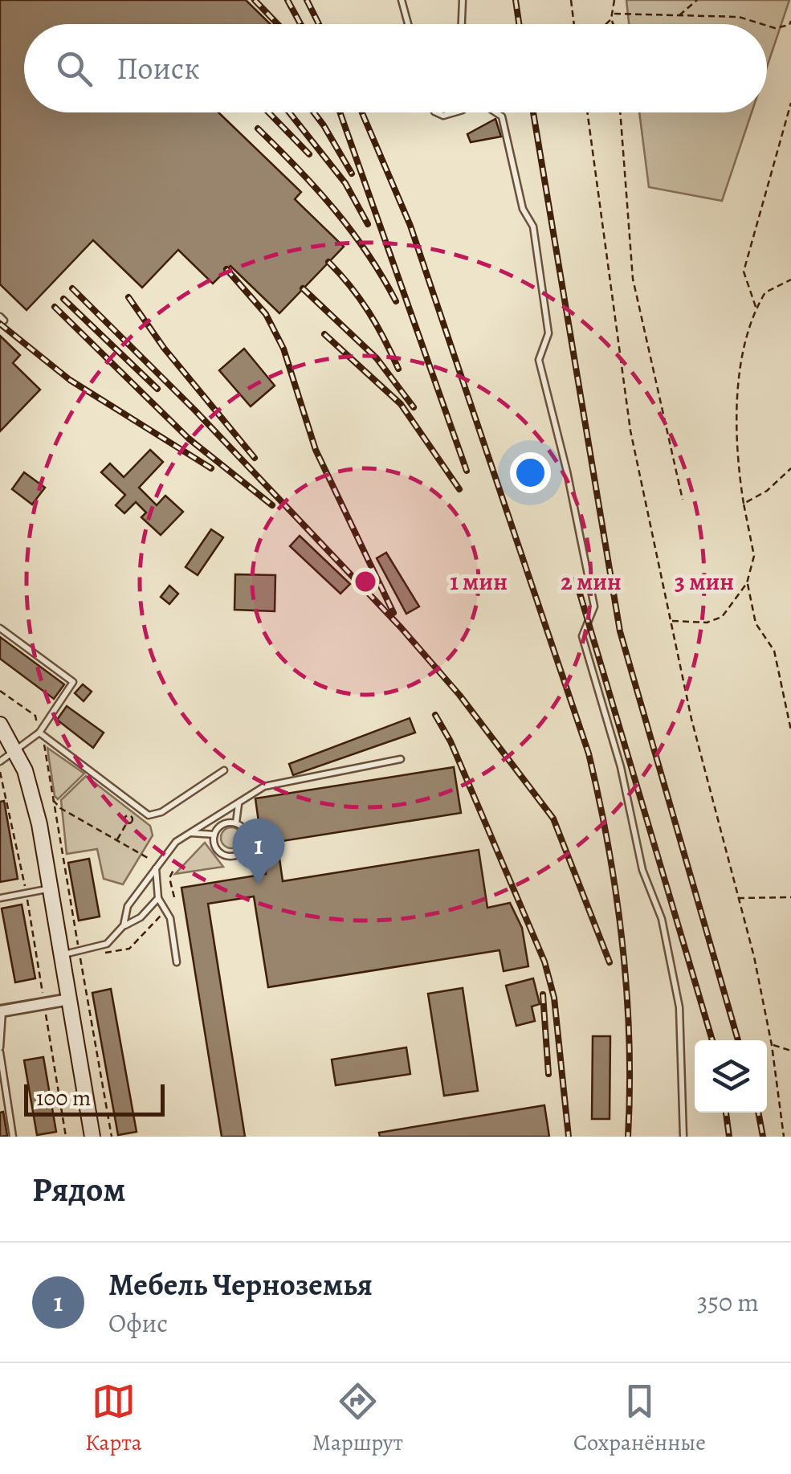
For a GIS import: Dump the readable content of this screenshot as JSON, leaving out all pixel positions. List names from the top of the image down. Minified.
{"scale_bar":"100 m","page":{"search":"Поиск","pins":"1","scale":"100 m","heading":"Рядом","list":[{"mark":"1","name":"Мебель Черноземья","note":"Офис","value":"350 m"}],"nav":["Карта","Маршрут","Сохранённые"]},"rings":["1 мин","2 мин","3 мин"]}
